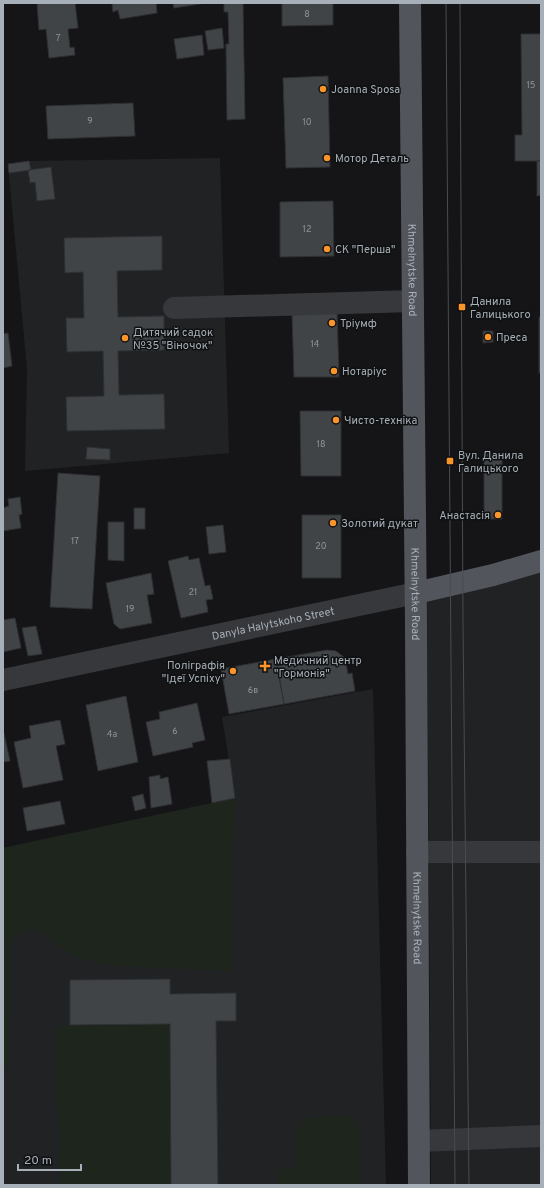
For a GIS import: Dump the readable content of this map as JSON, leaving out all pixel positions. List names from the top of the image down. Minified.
{"streets":{"main road":["Khmelnytske Road","Danyla Halytskoho Street"]},"crossings":[["Khmelnytske Road","Danyla Halytskoho Street"]],"places":{"other":["Joanna Sposa","Мотор Деталь","СК \"Перша\"","Тріумф","Преса","Дитячий садок №35 \"Віночок\"","Нотаріус","Чисто-техніка","Анастасія","Золотий дукат","Поліграфія \"Ідеї Успіху\""],"transit":["Данила Галицького","Вул. Данила Галицького"],"health":["Медичний центр \"Гормонія\""]},"house_numbers":["8","7","15","9","10","12","14","18","17","20","21","19","6в","6","4а"],"scale_bar":"20 m"}
